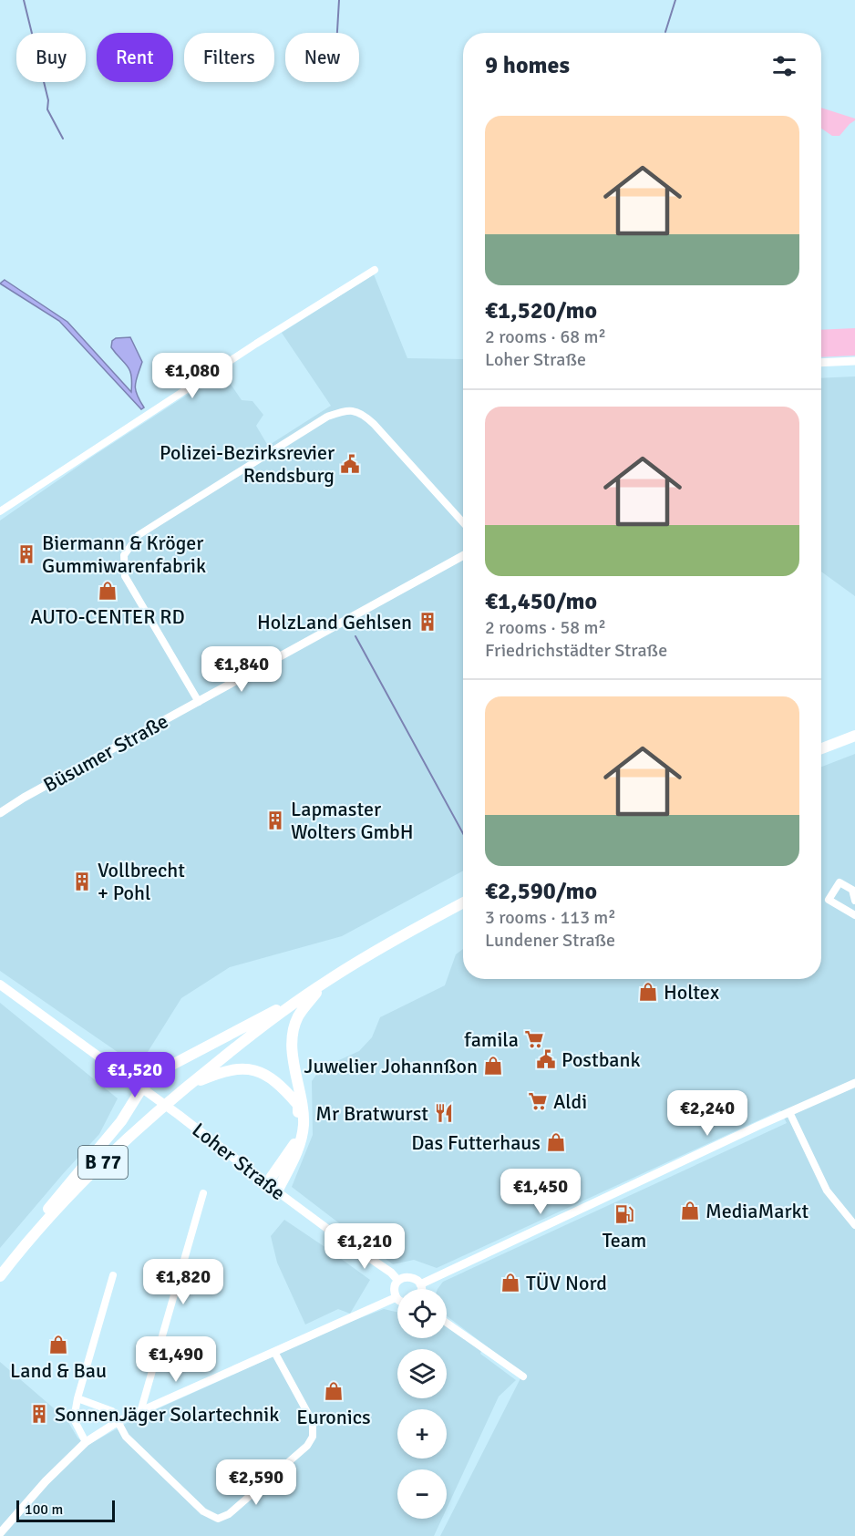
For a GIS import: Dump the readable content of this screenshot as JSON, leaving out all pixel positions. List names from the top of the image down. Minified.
{"streets":{"main road":["Loher Straße","B 77"],"street":["Büsumer Straße"]},"places":{"public building":["Polizei-Bezirksrevier Rendsburg","Postbank"],"building":["Biermann & Kröger Gummiwarenfabrik","HolzLand Gehlsen","Lapmaster Wolters GmbH","Vollbrecht + Pohl","SonnenJäger Solartechnik"],"shop":["AUTO-CENTER RD","Holtex","Juwelier Johannßon","Das Futterhaus","MediaMarkt","TÜV Nord","Land & Bau","Euronics"],"supermarket":["famila","Aldi"],"restaurant":["Mr Bratwurst"],"fuel station":["Team"]},"scale_bar":"100 m","page":{"chip":["Buy","Rent","Filters","New"],"heading":"9 homes","list":[{"name":"€1,520/mo","note":"2 rooms · 68 m² · Loher Straße"},{"name":"€1,450/mo","note":"2 rooms · 58 m² · Friedrichstädter Straße"},{"name":"€2,590/mo","note":"3 rooms · 113 m² · Lundener Straße"}],"price":["€1,080","€1,840","€1,520","€2,240","€1,450","€1,210","€1,820","€1,490","€2,590"],"map_buttons":["+","−"],"scale":"100 m"}}
